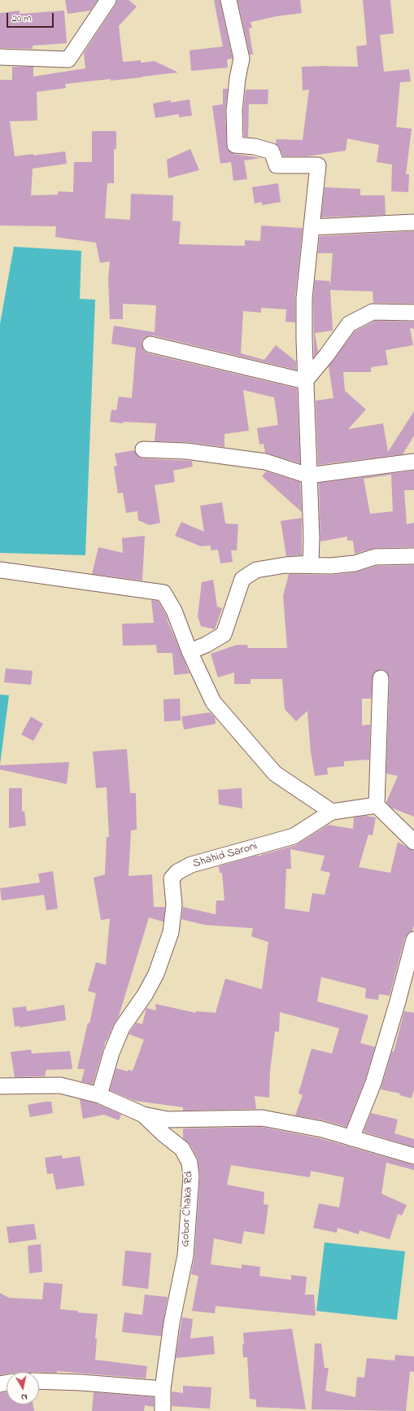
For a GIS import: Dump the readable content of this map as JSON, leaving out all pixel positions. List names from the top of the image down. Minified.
{"streets":{"street":["Shahid Saroni","Gobor Chaka Rd"]},"crossings":[["Shahid Saroni","Gobor Chaka Rd"]],"scale_bar":"20 m","north":"bottom"}
